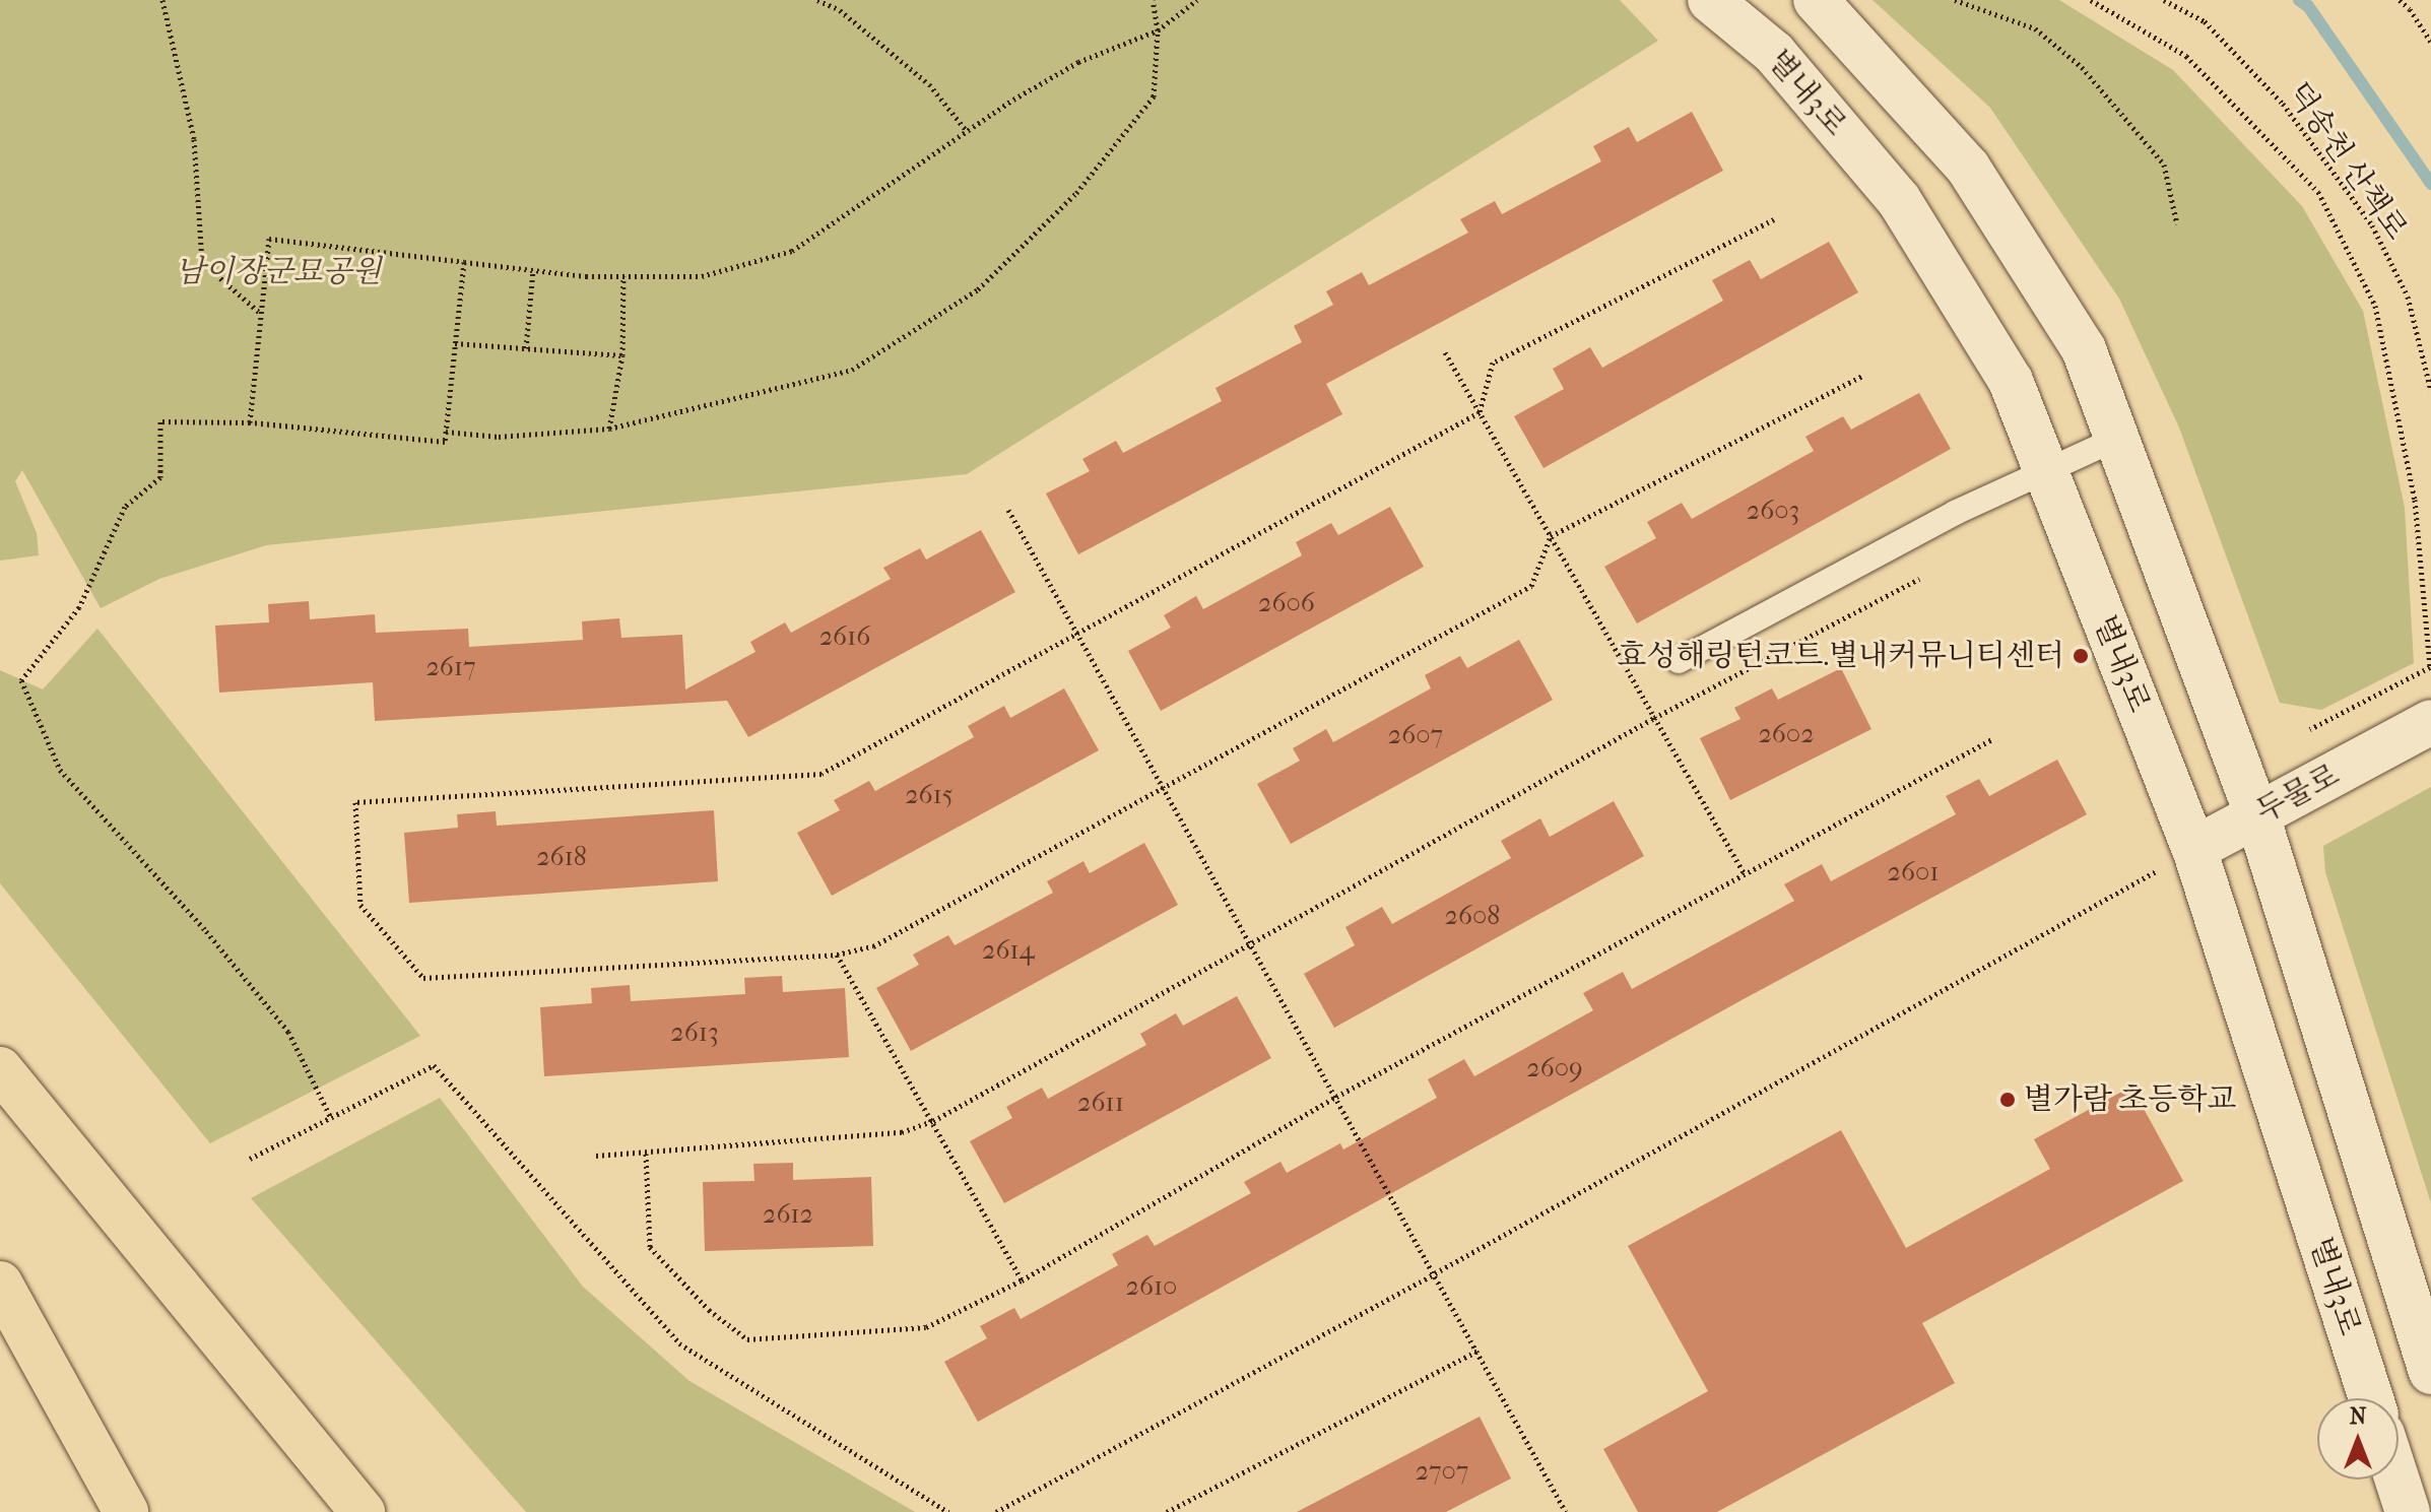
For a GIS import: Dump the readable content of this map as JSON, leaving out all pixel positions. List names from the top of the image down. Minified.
{"streets":{"street":["별내3로","두물로"],"path":["덕송천 산책로"]},"crossings":[["별내3로","두물로"]],"parks":["남이장군묘공원"],"places":["효성해링턴코트.별내커뮤니티센터","별가람 초등학교"],"house_numbers":["2603","2606","2616","2617","2602","2607","2615","2618","2601","2608","2614","2613","2609","2611","2612","2610","2707"],"north":"top"}
